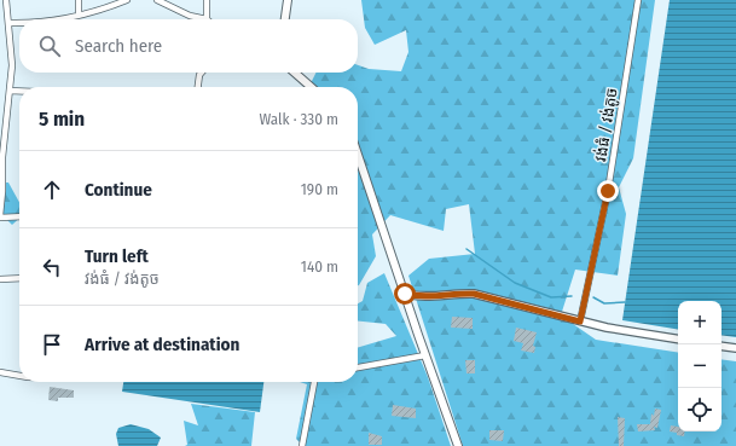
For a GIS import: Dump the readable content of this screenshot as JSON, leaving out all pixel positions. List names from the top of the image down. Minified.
{"streets":{"street":["វង់ធំ / វង់តូច"]},"page":{"search":"Search here","heading":["5 min","Walk · 330 m"],"list":[["Continue","190 m"],["Turn left","វង់ធំ / វង់តូច","140 m"],"Arrive at destination"],"map_buttons":["+","−"]}}
